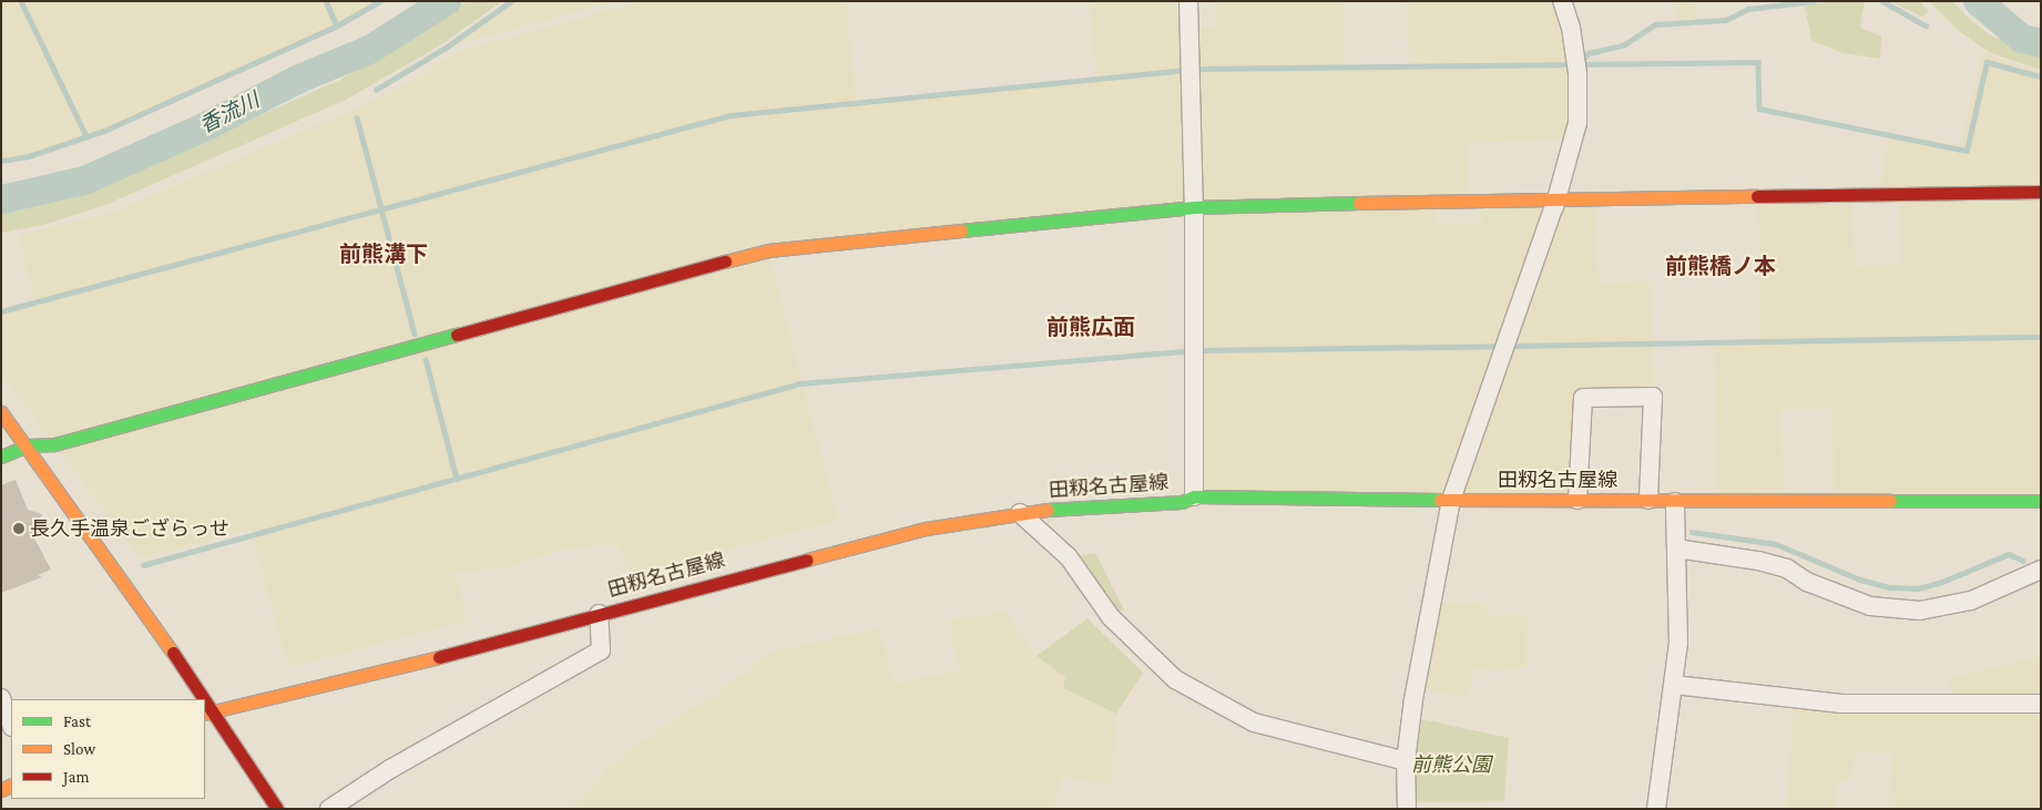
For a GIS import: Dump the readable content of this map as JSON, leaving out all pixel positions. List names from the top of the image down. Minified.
{"streets":{"street":["田籾名古屋線"]},"districts":["前熊溝下","前熊橋ノ本","前熊広面"],"water":["香流川"],"parks":["前熊公園"],"places":["長久手温泉ござらっせ"],"legend":["Fast","Slow","Jam"]}
